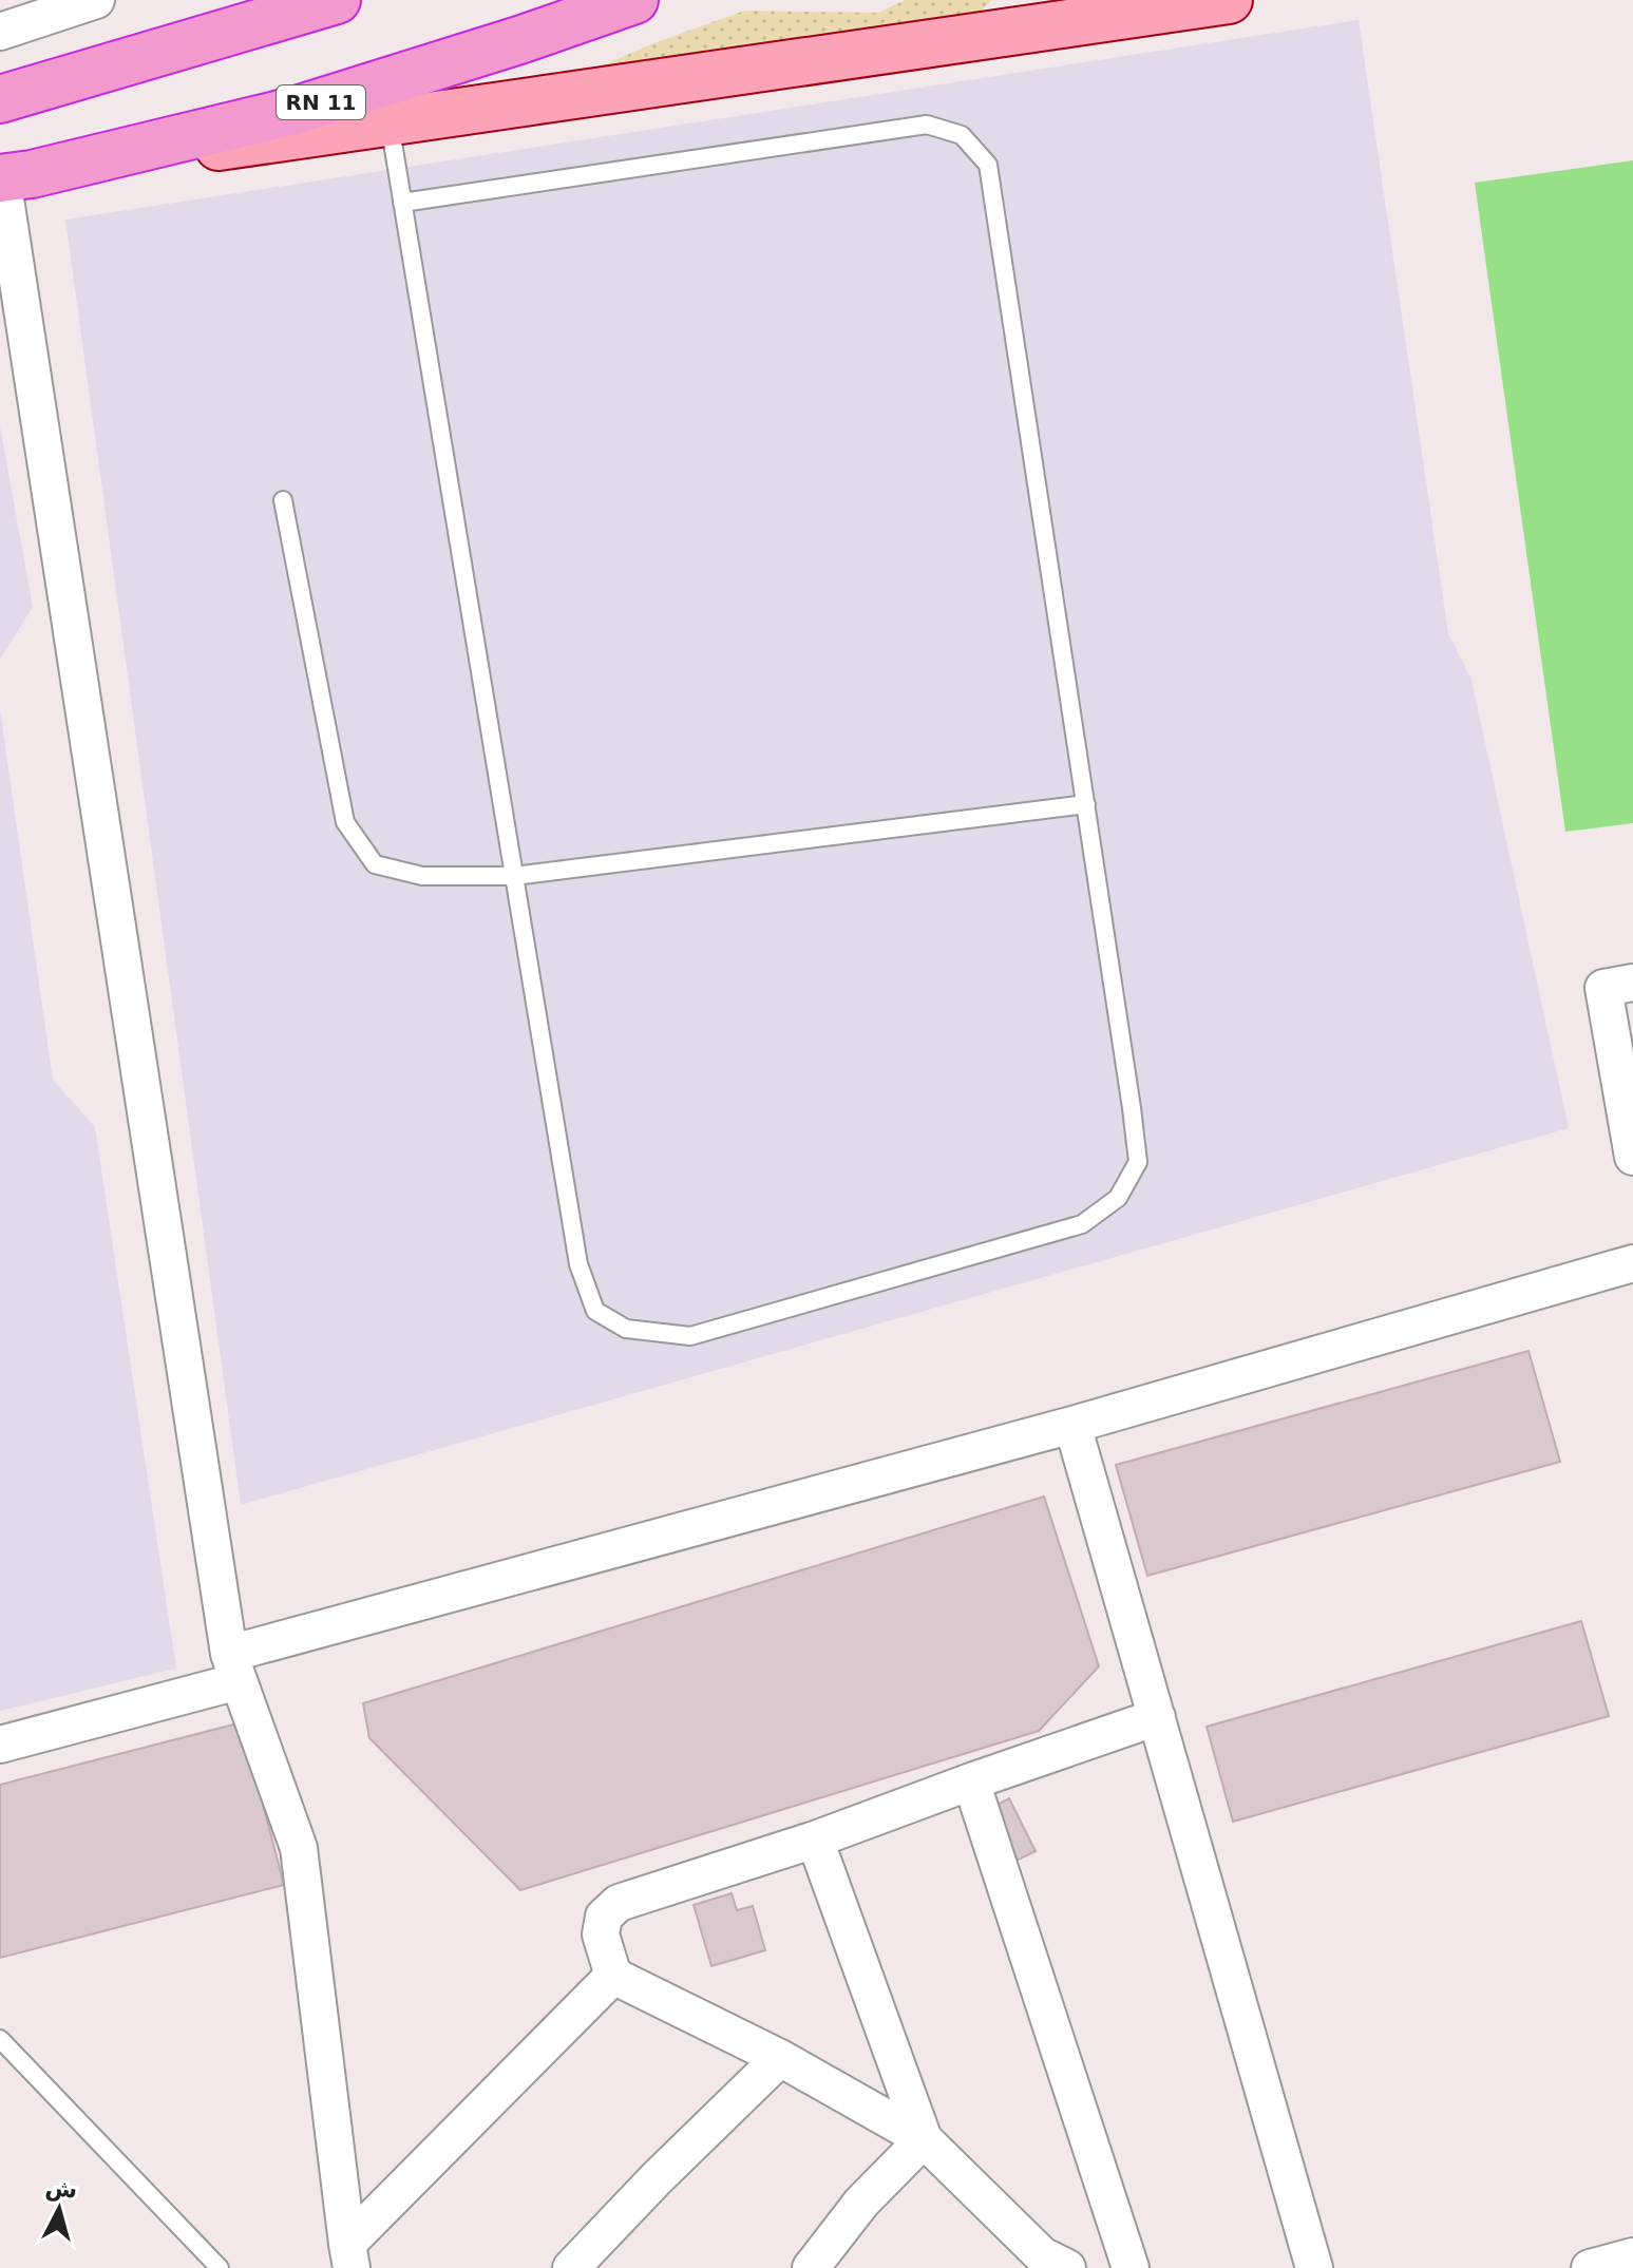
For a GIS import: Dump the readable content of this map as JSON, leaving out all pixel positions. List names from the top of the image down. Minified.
{"streets":{"highway":["RN 11"]},"north":"top"}
